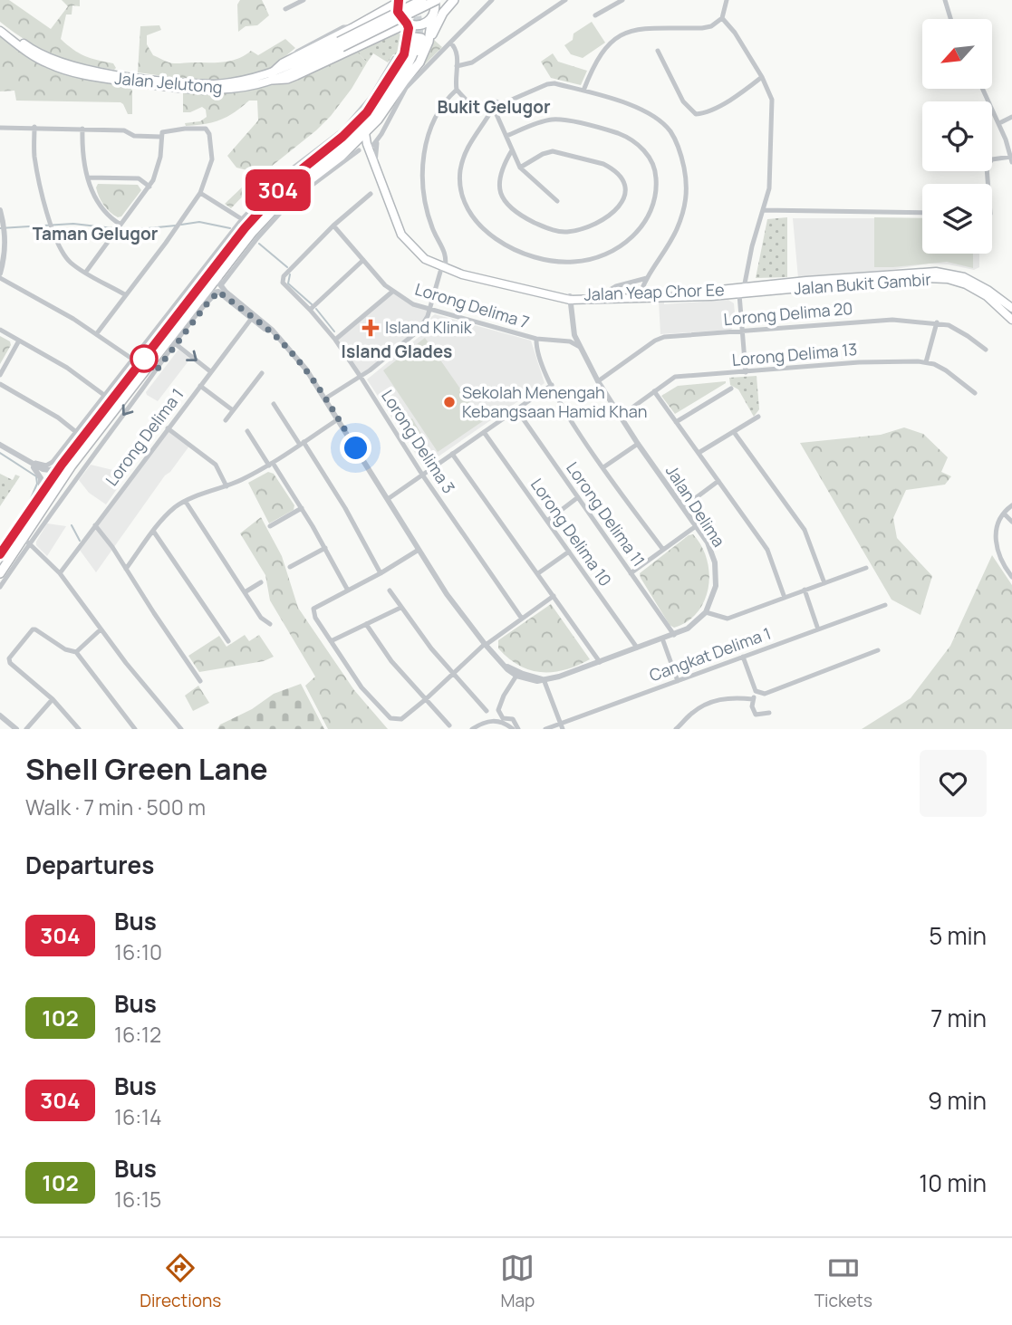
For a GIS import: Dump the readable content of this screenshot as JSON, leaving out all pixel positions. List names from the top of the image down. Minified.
{"streets":{"main road":["Jalan Jelutong","Jalan Bukit Gambir","Jalan Yeap Chor Ee"],"street":["Lorong Delima 7","Lorong Delima 20","Lorong Delima 13","Lorong Delima 1","Lorong Delima 3","Jalan Delima","Lorong Delima 11","Lorong Delima 10","Cangkat Delima 1"]},"crossings":[["Jalan Bukit Gambir","Jalan Yeap Chor Ee"],["Jalan Yeap Chor Ee","Jalan Delima"],["Lorong Delima 7","Lorong Delima 3"],["Lorong Delima 7","Jalan Delima"],["Lorong Delima 20","Jalan Delima"],["Lorong Delima 13","Jalan Delima"]],"districts":["Bukit Gelugor","Taman Gelugor","Island Glades"],"places":{"health":["Island Klinik"],"other":["Sekolah Menengah Kebangsaan Hamid Khan"]},"lines":["bus line 304"],"north":"bottom left","page":{"on_map":"304","heading":[["Shell Green Lane","Walk · 7 min · 500 m"],"Departures"],"list":[{"mark":"304","name":"Bus","note":"16:10","value":"5 min"},{"mark":"102","name":"Bus","note":"16:12","value":"7 min"},{"mark":"304","name":"Bus","note":"16:14","value":"9 min"},{"mark":"102","name":"Bus","note":"16:15","value":"10 min"}],"tabs":["Directions","Map","Tickets"]}}
